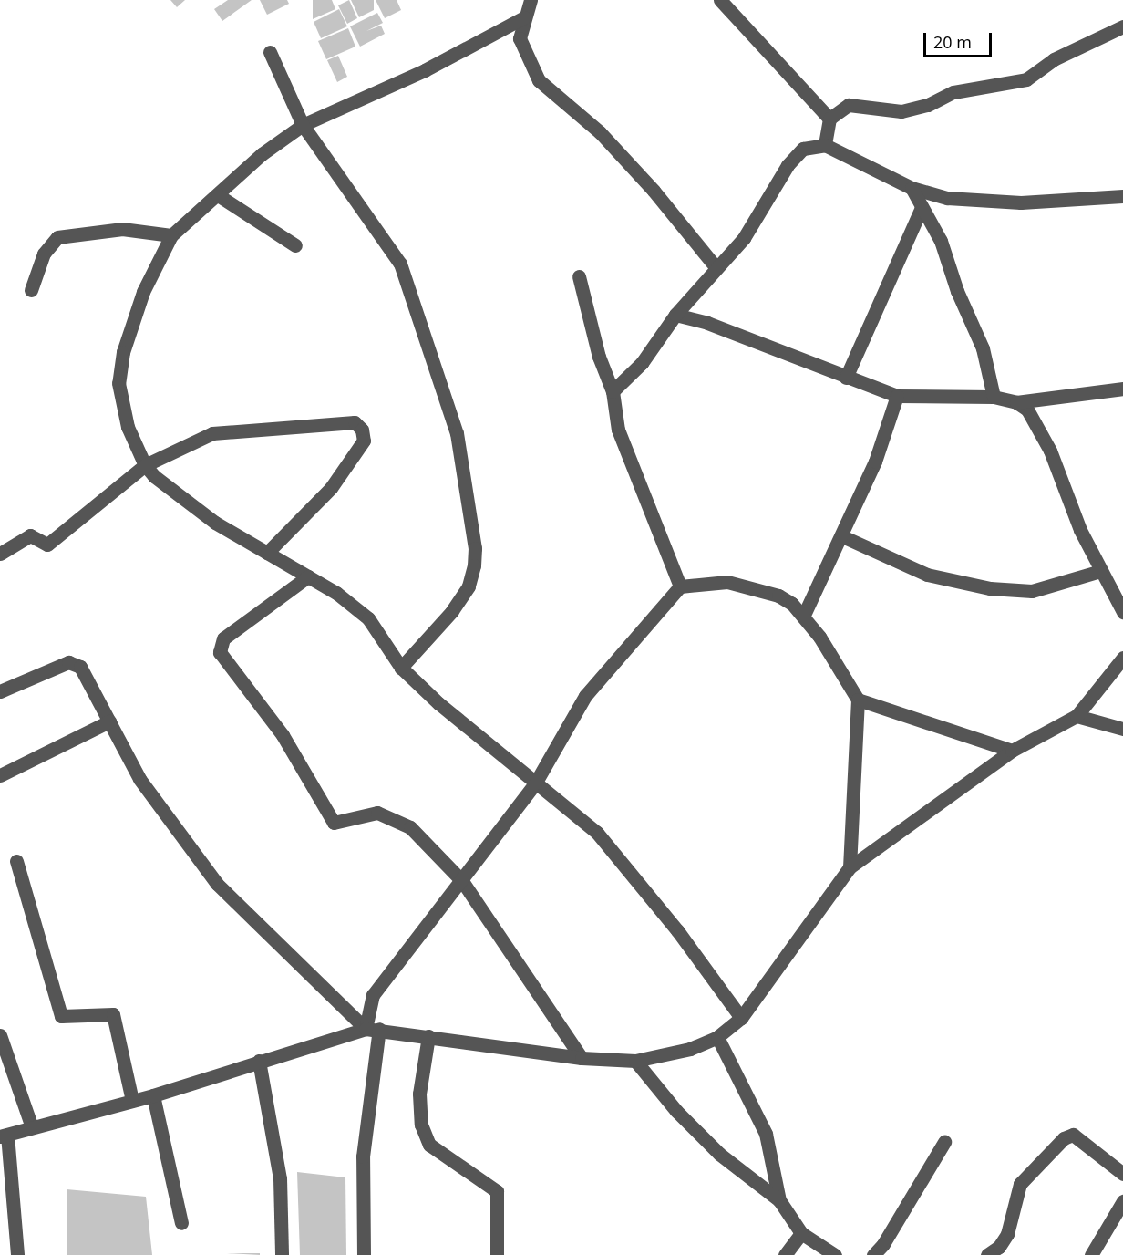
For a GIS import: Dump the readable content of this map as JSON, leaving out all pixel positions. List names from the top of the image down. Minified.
{"scale_bar":"20 m"}
